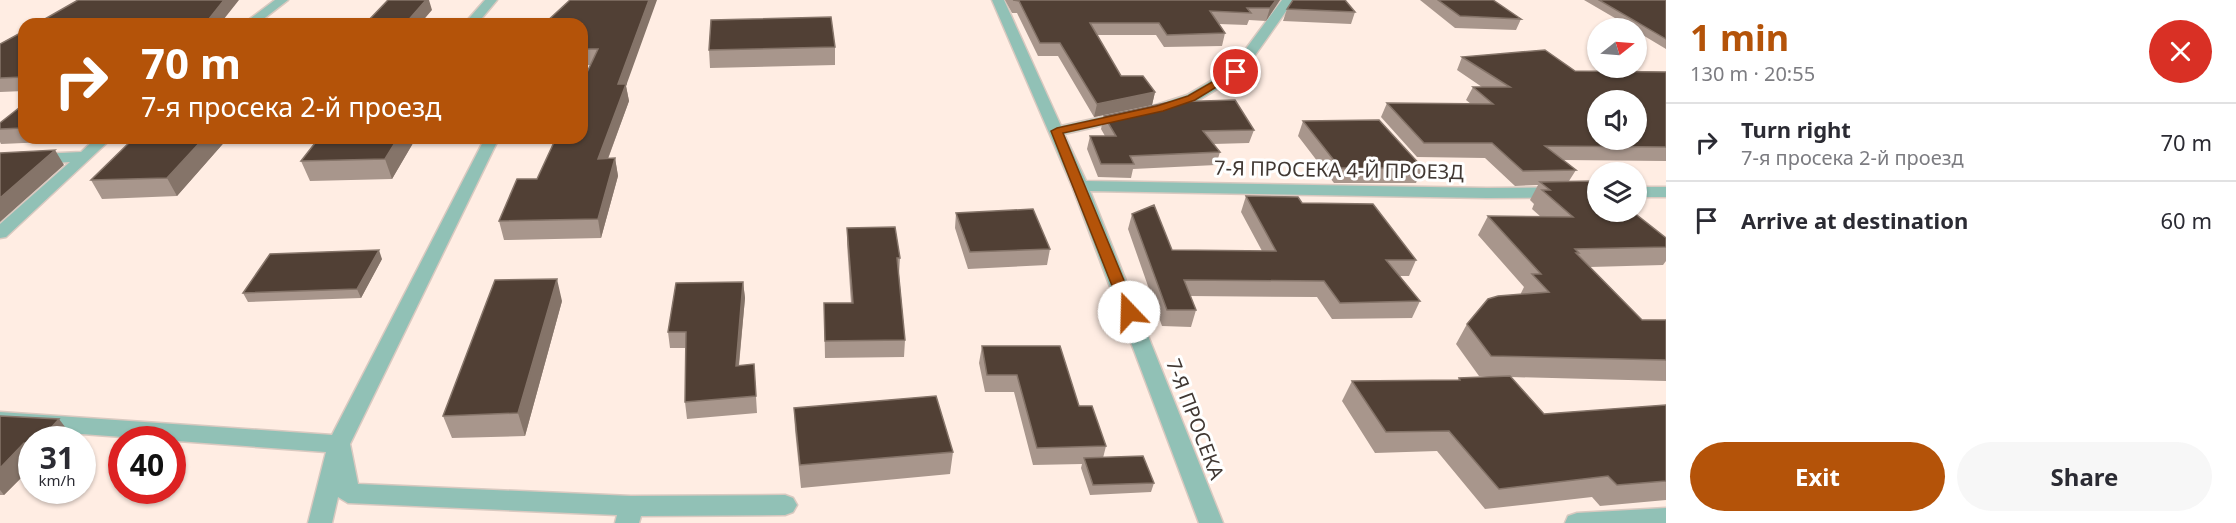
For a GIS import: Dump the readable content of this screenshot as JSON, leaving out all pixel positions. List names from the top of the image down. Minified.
{"streets":{"street":["7-Я ПРОСЕКА 4-Й ПРОЕЗД","7-Я ПРОСЕКА"]},"crossings":[["7-Я ПРОСЕКА 4-Й ПРОЕЗД","7-Я ПРОСЕКА"]],"north":"right","page":{"heading":["1 min","130 m · 20:55"],"turn":["70 m","7-я просека 2-й проезд"],"list":[{"name":"Turn right","note":"7-я просека 2-й проезд","value":"70 m"},{"name":"Arrive at destination","value":"60 m"}],"speed":"31 km/h","limit":"40","buttons":["Exit","Share"]}}
